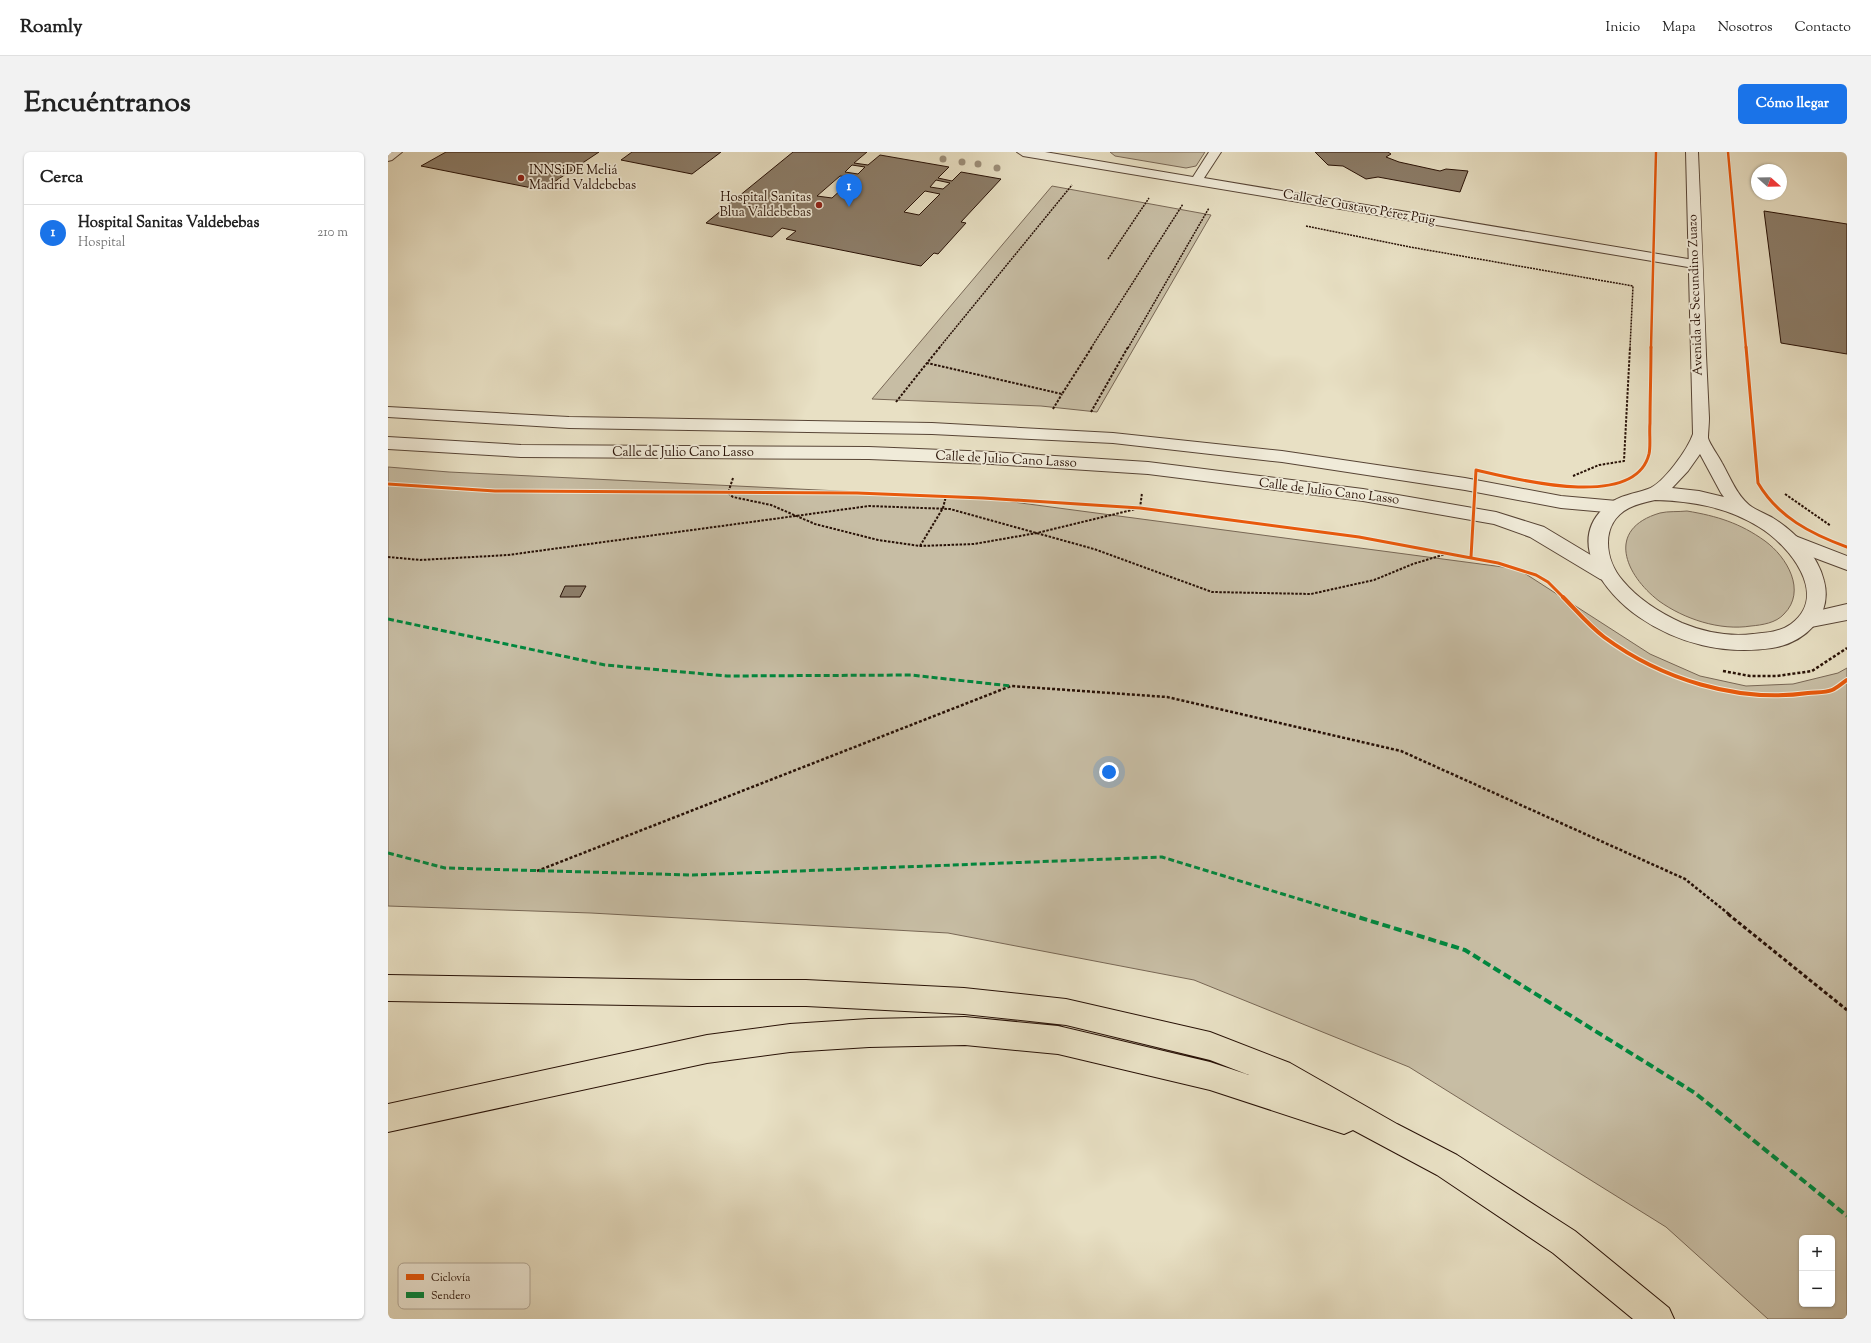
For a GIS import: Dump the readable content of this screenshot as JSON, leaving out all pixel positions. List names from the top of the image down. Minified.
{"streets":{"street":["Calle de Gustavo Pérez Puig","Avenida de Secundino Zuazo","Calle de Julio Cano Lasso"]},"crossings":[["Calle de Gustavo Pérez Puig","Avenida de Secundino Zuazo"]],"places":["INNSiDE Meliá Madrid Valdebebas","Hospital Sanitas Blua Valdebebas"],"legend":["Ciclovía","Sendero"],"north":"right","page":{"header":"Roamly","nav":["Inicio","Mapa","Nosotros","Contacto"],"title":"Encuéntranos","buttons":"Cómo llegar","heading":"Cerca","pins":"1","list":[{"mark":"1","name":"Hospital Sanitas Valdebebas","note":"Hospital","value":"210 m"}],"map_buttons":["+","−"]}}
